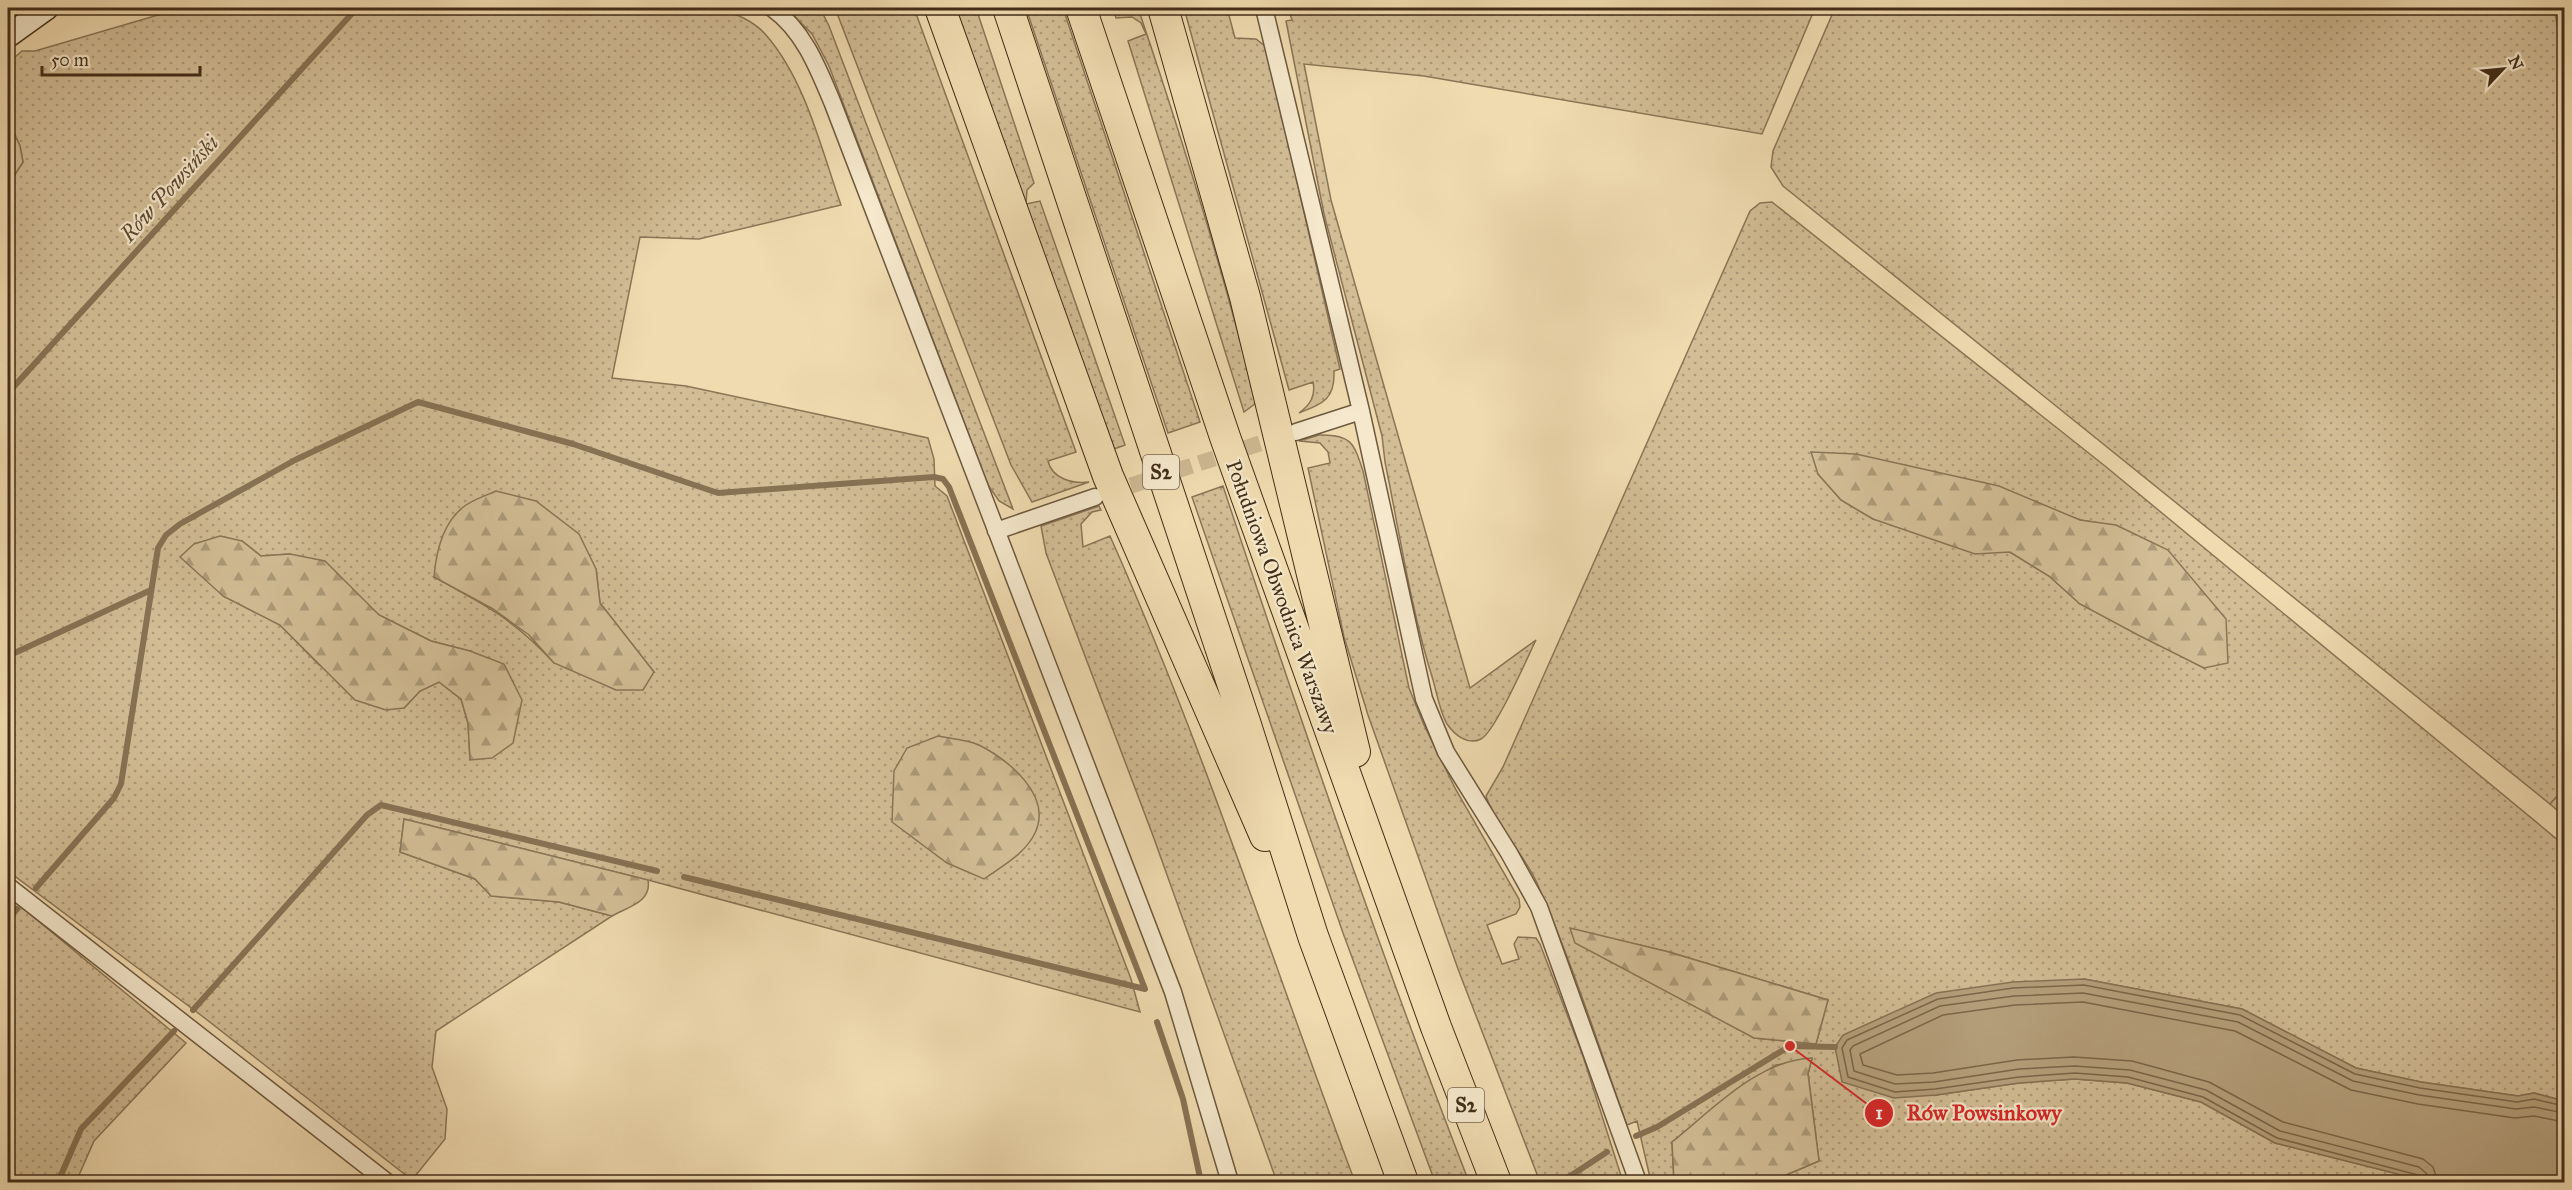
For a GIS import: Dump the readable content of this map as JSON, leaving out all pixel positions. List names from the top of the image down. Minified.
{"streets":{"highway":["S2","Południowa Obwodnica Warszawy"]},"water":["Rów Powsiński"],"places":["Rów Powsinkowy"],"scale_bar":"50 m","north":"top right"}
